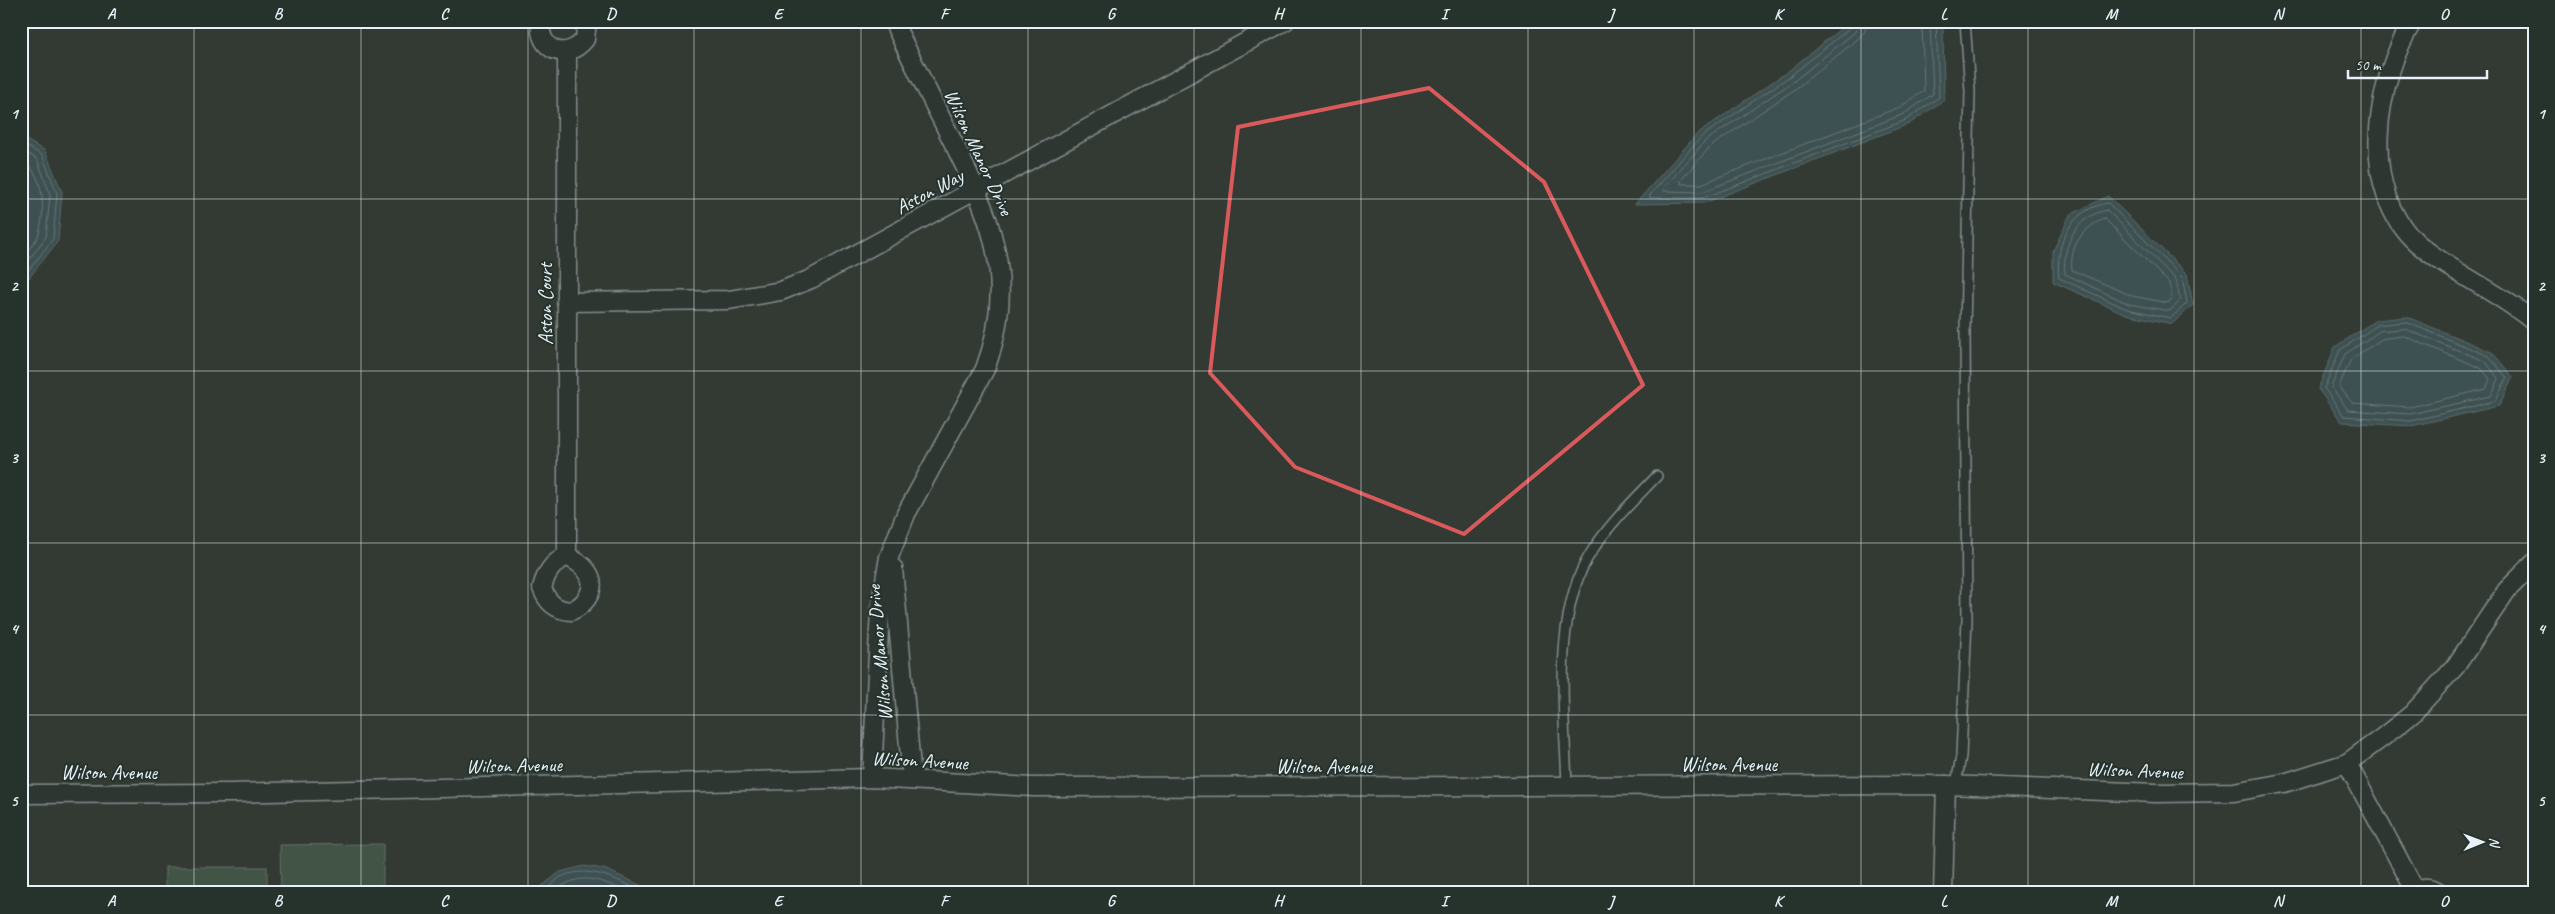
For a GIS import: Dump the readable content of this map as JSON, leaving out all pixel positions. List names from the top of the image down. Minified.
{"streets":{"street":["Wilson Manor Drive","Aston Way","Aston Court","Wilson Avenue"]},"crossings":[["Wilson Manor Drive","Aston Way"],["Wilson Manor Drive","Wilson Avenue"],["Aston Way","Aston Court"]],"scale_bar":"50 m","north":"right","grid":{"columns":["A","B","C","D","E","F","G","H","I","J","K","L","M","N","O"],"rows":["1","2","3","4","5"]}}
